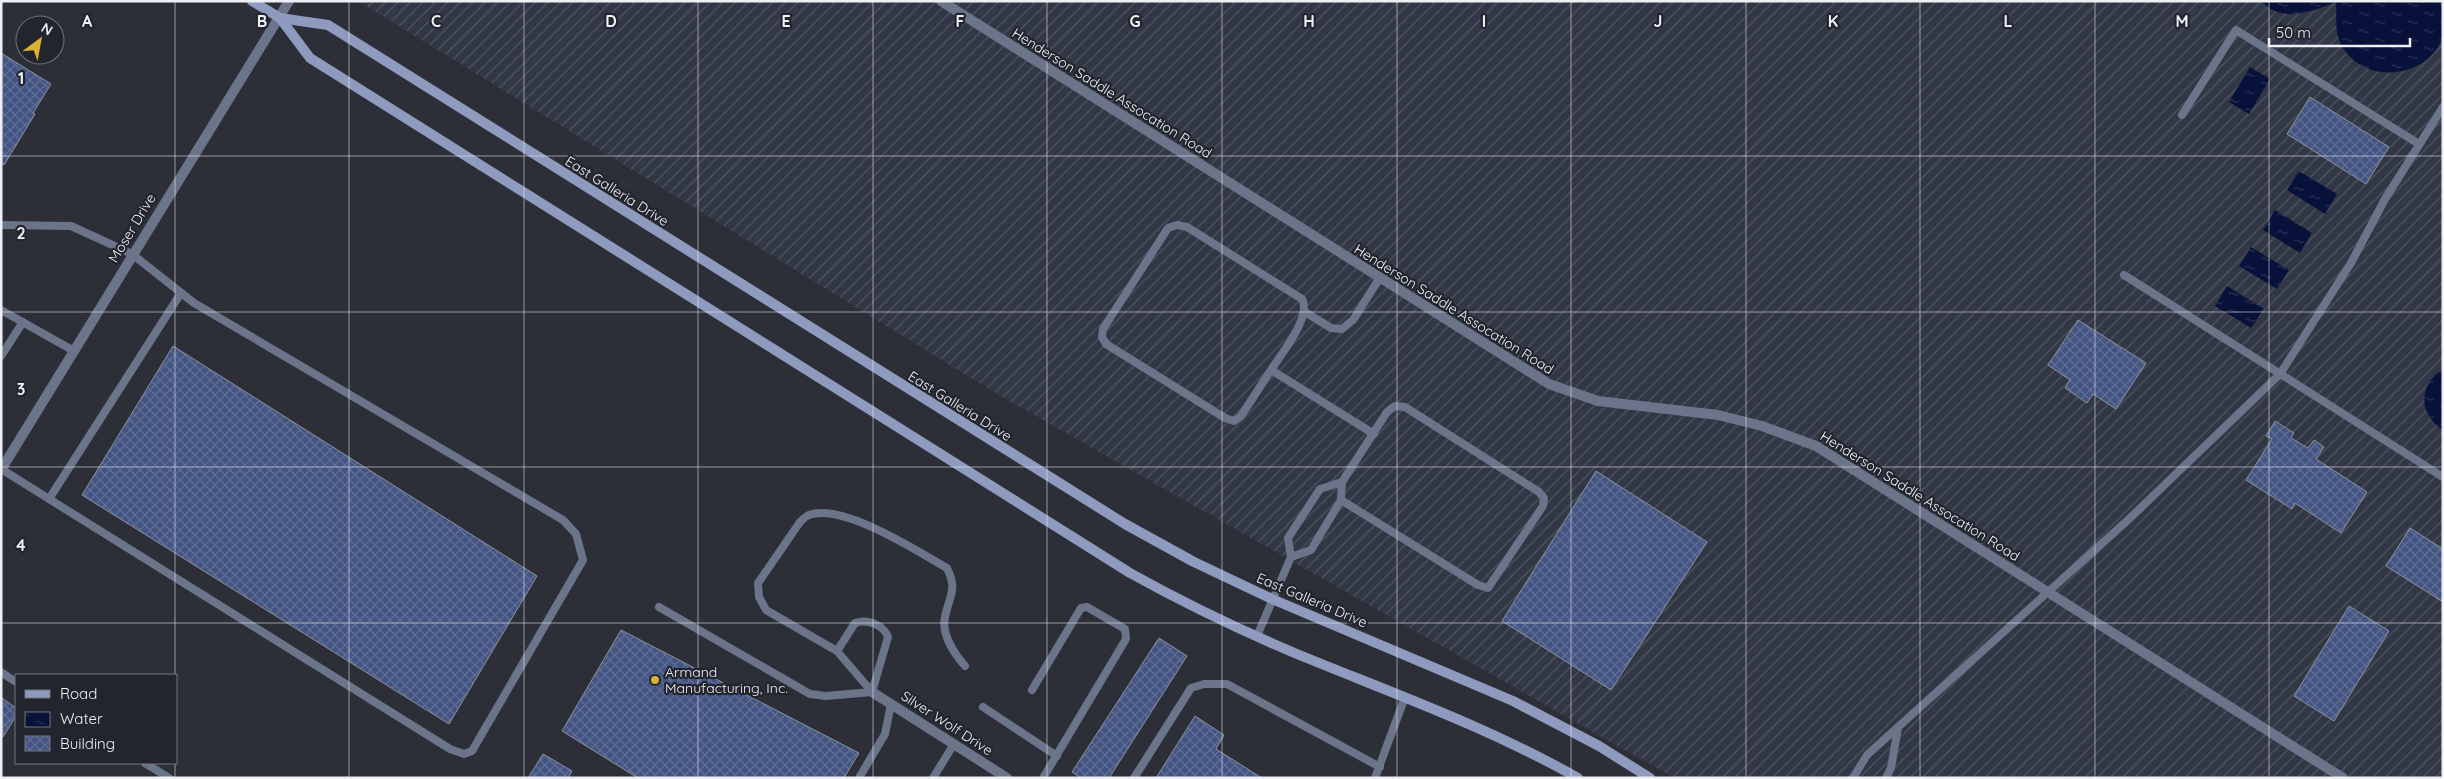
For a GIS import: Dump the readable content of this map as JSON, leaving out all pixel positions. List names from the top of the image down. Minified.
{"streets":{"main road":["East Galleria Drive"],"street":["Henderson Saddle Assocation Road","Moser Drive","Silver Wolf Drive"]},"crossings":[["East Galleria Drive","Moser Drive"]],"places":["Armand Manufacturing, Inc."],"legend":["Road","Water","Building"],"scale_bar":"50 m","north":"top right","grid":{"columns":["A","B","C","D","E","F","G","H","I","J","K","L","M"],"rows":["1","2","3","4"]}}
